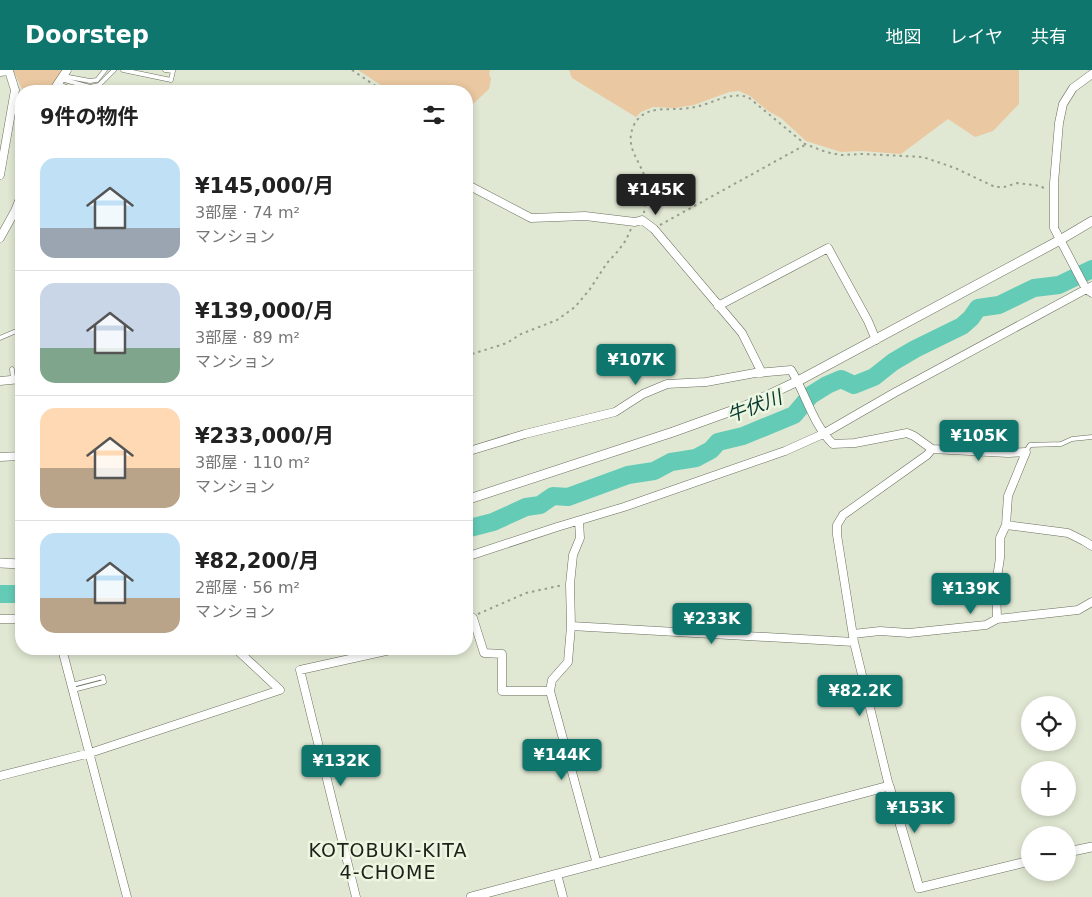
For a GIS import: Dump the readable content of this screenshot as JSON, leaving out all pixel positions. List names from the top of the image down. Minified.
{"districts":["KOTOBUKI-KITA 4-CHOME"],"water":["牛伏川"],"page":{"header":"Doorstep","nav":["地図","レイヤ","共有"],"heading":"9件の物件","list":[{"name":"¥145,000/月","note":"3部屋 · 74 m² · マンション"},{"name":"¥139,000/月","note":"3部屋 · 89 m² · マンション"},{"name":"¥233,000/月","note":"3部屋 · 110 m² · マンション"},{"name":"¥82,200/月","note":"2部屋 · 56 m² · マンション"}],"price":["¥145K","¥107K","¥105K","¥139K","¥233K","¥82.2K","¥144K","¥132K","¥153K"],"map_buttons":["+","−"]}}
